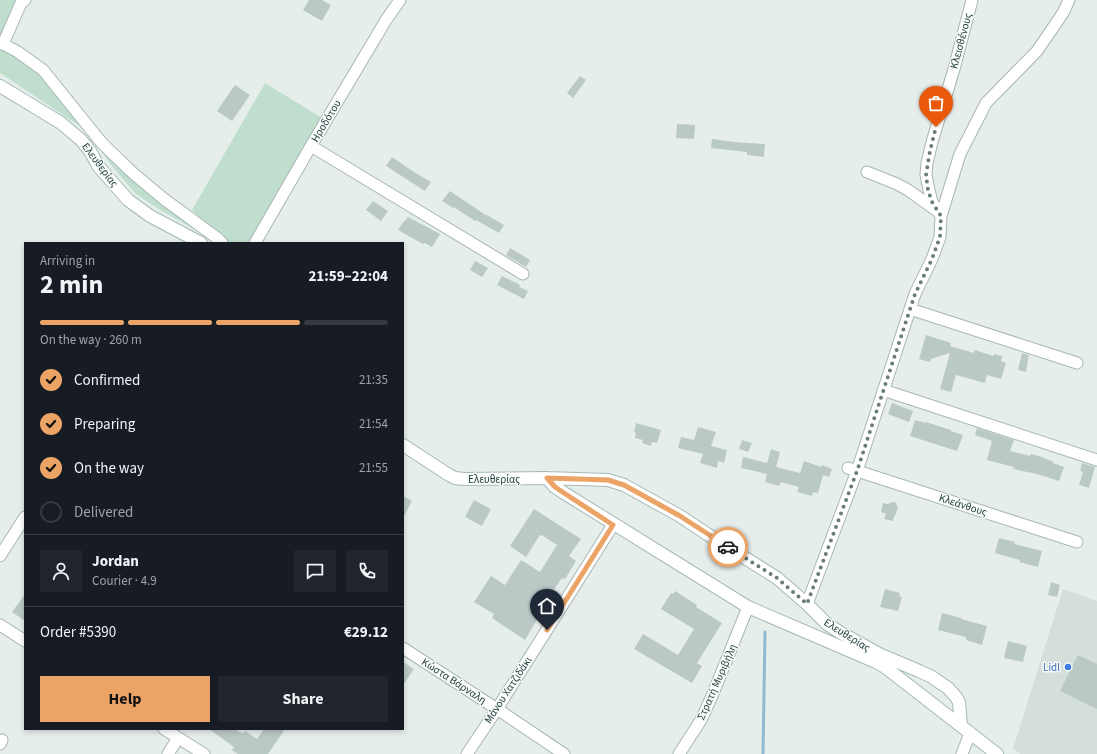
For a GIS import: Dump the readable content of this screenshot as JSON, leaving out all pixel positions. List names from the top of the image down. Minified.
{"streets":{"street":["Κλεισθένους","Ηροδότου","Ελευθερίας","Κλεάνθους","Κώστα Βάρναλη","Στρατή Μυριβήλη","Μάνου Χατζιδάκι"]},"crossings":[["Ελευθερίας","Στρατή Μυριβήλη"],["Ελευθερίας","Μάνου Χατζιδάκι"],["Κώστα Βάρναλη","Μάνου Χατζιδάκι"]],"places":["Lidl"],"page":{"heading":["2 min","Arriving in","21:59–22:04"],"panel":["Jordan","Courier · 4.9","Order #5390","€29.12"],"bar":"On the way · 260 m","list":[["Confirmed","21:35"],["Preparing","21:54"],["On the way","21:55"],"Delivered"],"buttons":["Help","Share"]}}
